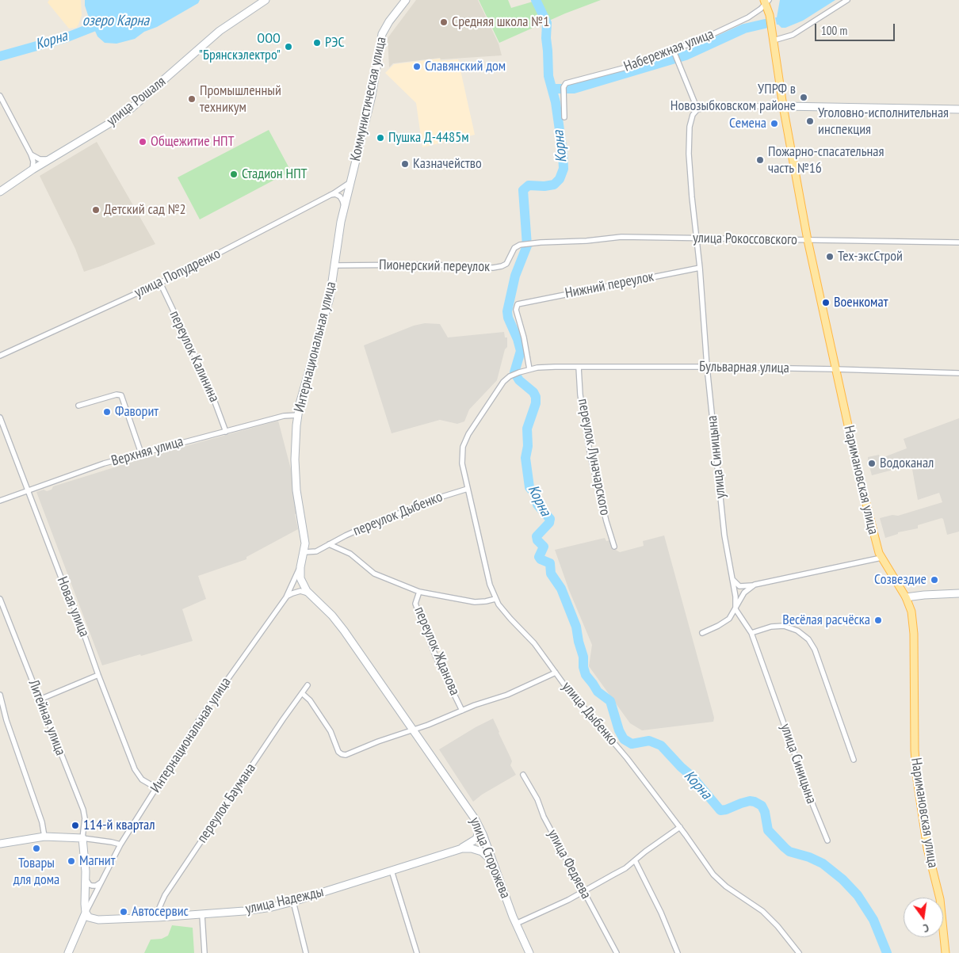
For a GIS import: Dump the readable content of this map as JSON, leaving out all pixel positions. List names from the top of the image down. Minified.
{"streets":{"main road":["Наримановская улица"],"street":["Набережная улица","Коммунистическая улица","улица Рошаля","улица Рокоссовского","Пионерский переулок","улица Попудренко","Нижний переулок","Интернациональная улица","переулок Калинина","Бульварная улица","Верхняя улица","переулок Луначарского","улица Синицына","переулок Дыбенко","Новая улица","переулок Жданова","улица Дыбенко","Литейная улица","переулок Баумана","улица Сторожева","улица Федяева","улица Надежды"]},"crossings":[["Набережная улица","Наримановская улица"],["Коммунистическая улица","улица Попудренко"],["Коммунистическая улица","Интернациональная улица"],["улица Рокоссовского","Пионерский переулок"],["улица Рокоссовского","улица Синицына"],["улица Рокоссовского","Наримановская улица"],["Пионерский переулок","Интернациональная улица"],["улица Попудренко","Интернациональная улица"],["улица Попудренко","переулок Калинина"],["Нижний переулок","Бульварная улица"],["Нижний переулок","улица Синицына"],["Интернациональная улица","Верхняя улица"],["Интернациональная улица","переулок Дыбенко"],["Интернациональная улица","Новая улица"],["Интернациональная улица","Литейная улица"],["Интернациональная улица","улица Сторожева"],["Интернациональная улица","улица Надежды"],["переулок Калинина","Верхняя улица"],["Бульварная улица","переулок Луначарского"],["Бульварная улица","улица Синицына"],["Бульварная улица","Наримановская улица"],["Бульварная улица","улица Дыбенко"],["Верхняя улица","Новая улица"],["переулок Дыбенко","переулок Жданова"],["переулок Дыбенко","улица Дыбенко"],["переулок Баумана","улица Надежды"],["улица Сторожева","улица Надежды"]],"water":["озеро Карна","Корна"],"places":["Средняя школа №1","РЭС","ООО \"Брянскэлектро\"","Славянский дом","УПРФ в Новозыбковском районе","Промышленный техникум","Уголовно-исполнительная инспекция","Семена","Пушка Д-4485м","Общежитие НПТ","Пожарно-спасательная часть №16","Казначейство","Стадион НПТ","Детский сад №2","Тех-эксСтрой","Военкомат","Фаворит","Водоканал","Созвездие","Весёлая расчёска","114-й квартал","Товары для дома","Магнит","Автосервис"],"scale_bar":"100 m","north":"bottom"}
